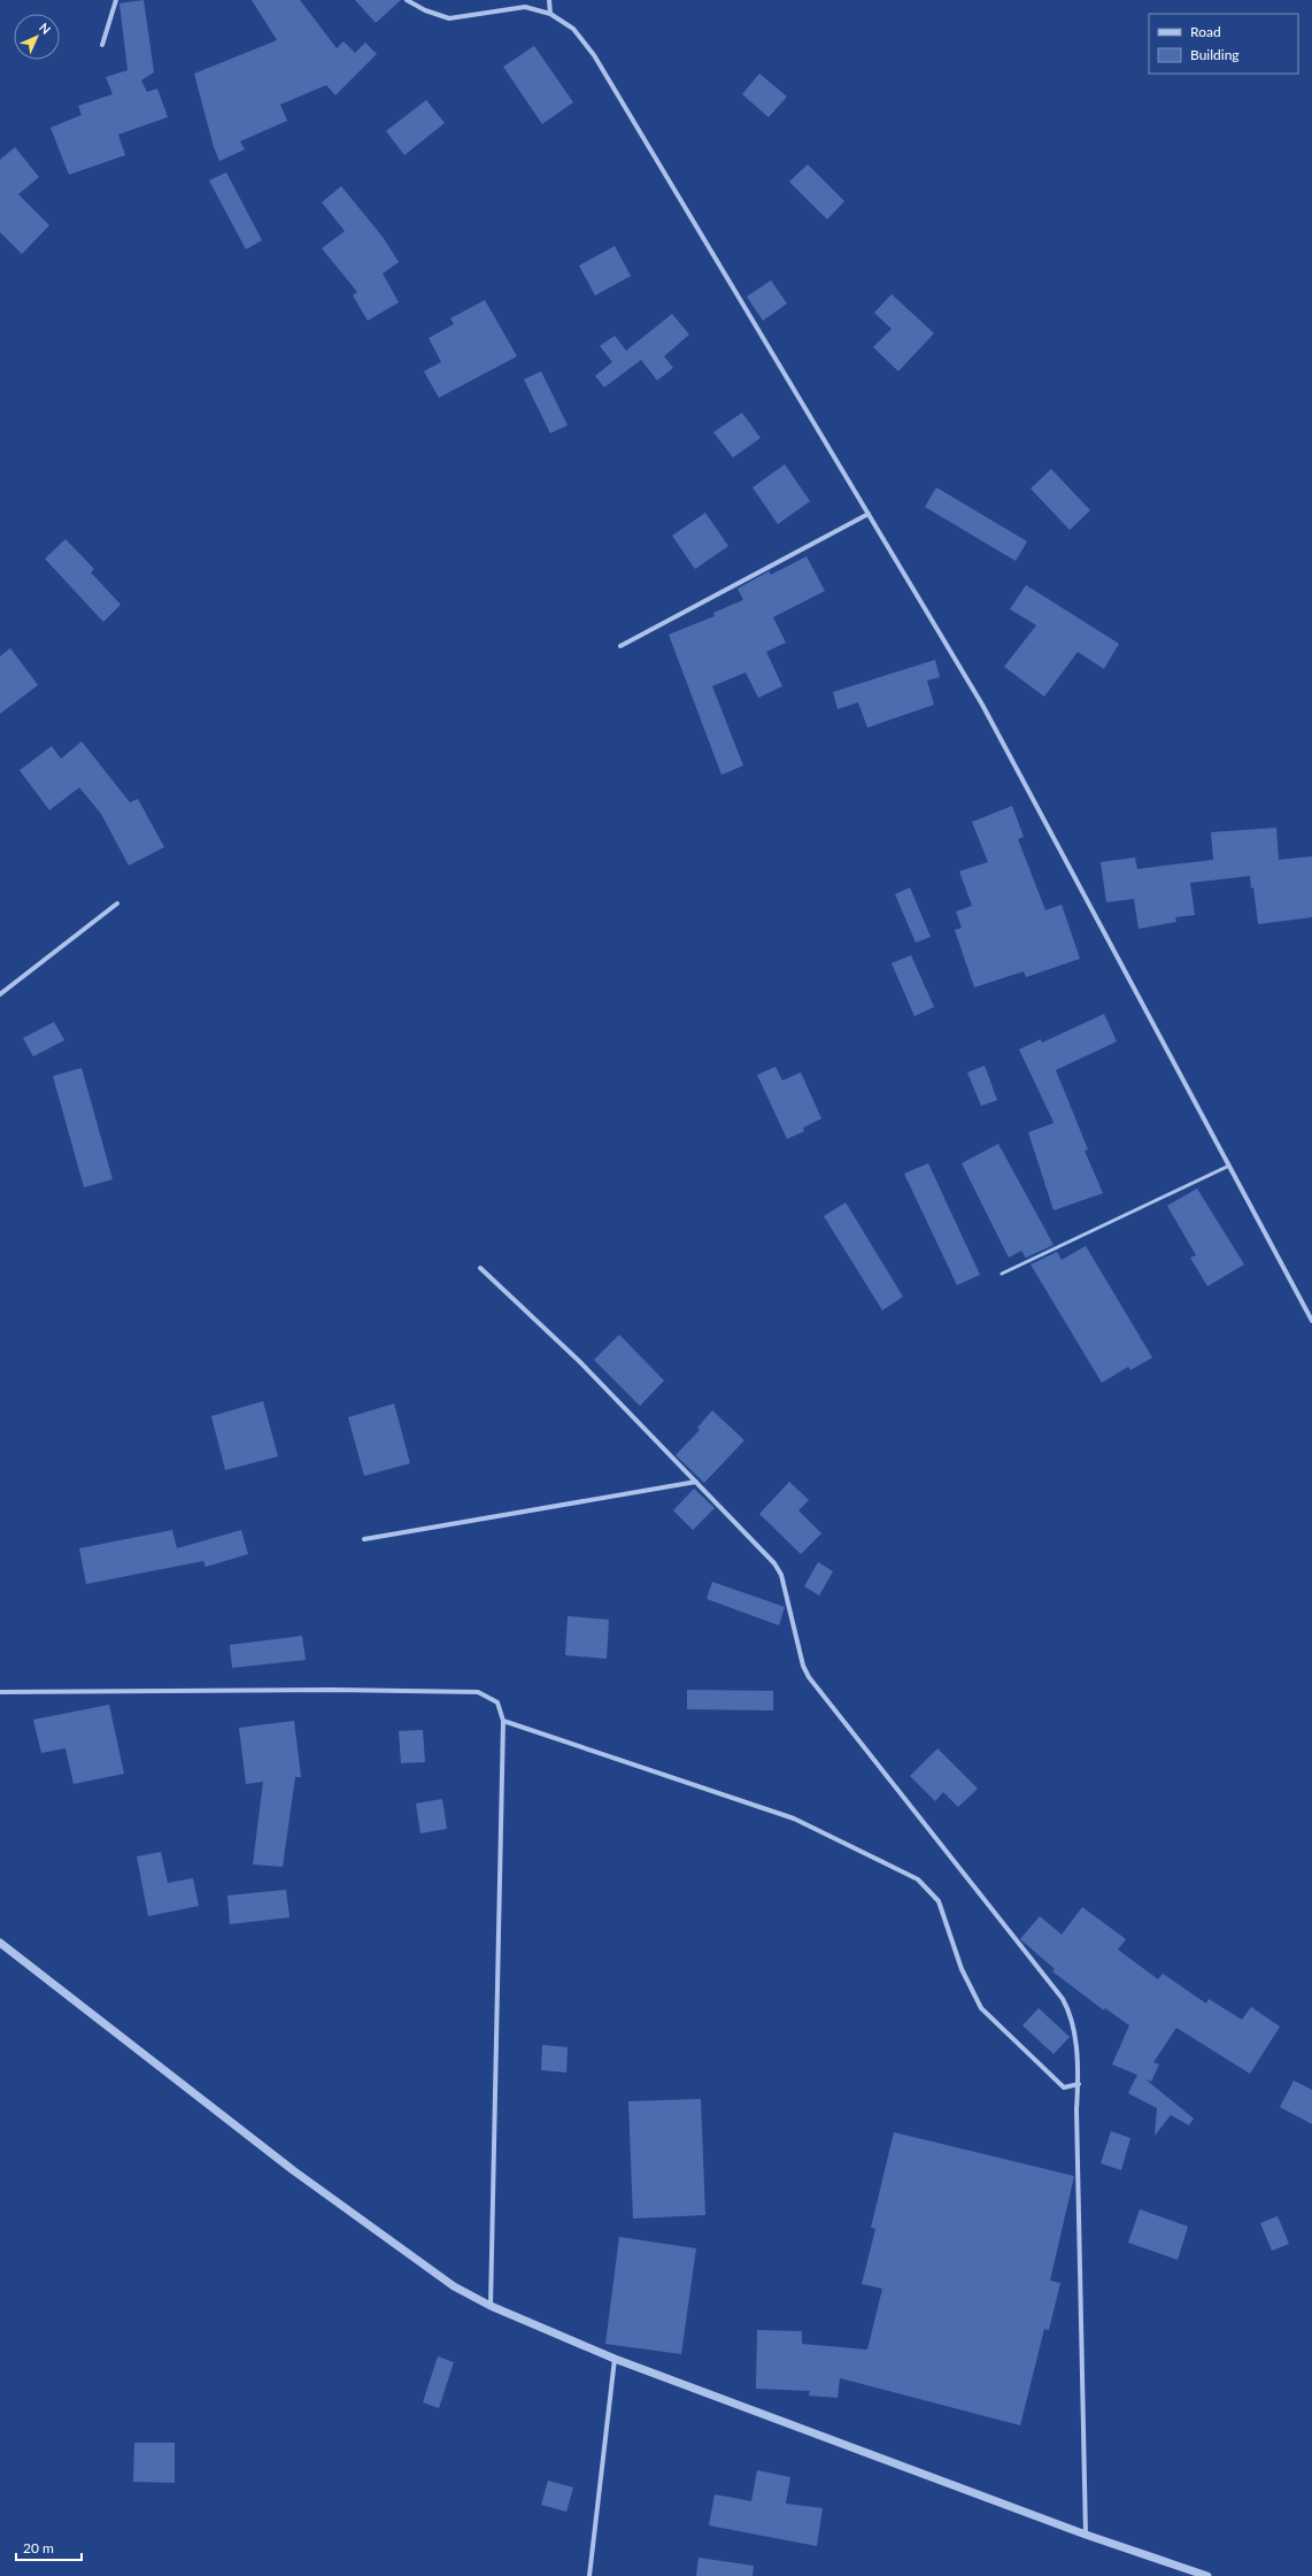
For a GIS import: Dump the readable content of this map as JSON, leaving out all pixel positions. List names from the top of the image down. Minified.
{"legend":["Road","Building"],"scale_bar":"20 m","north":"top right"}
